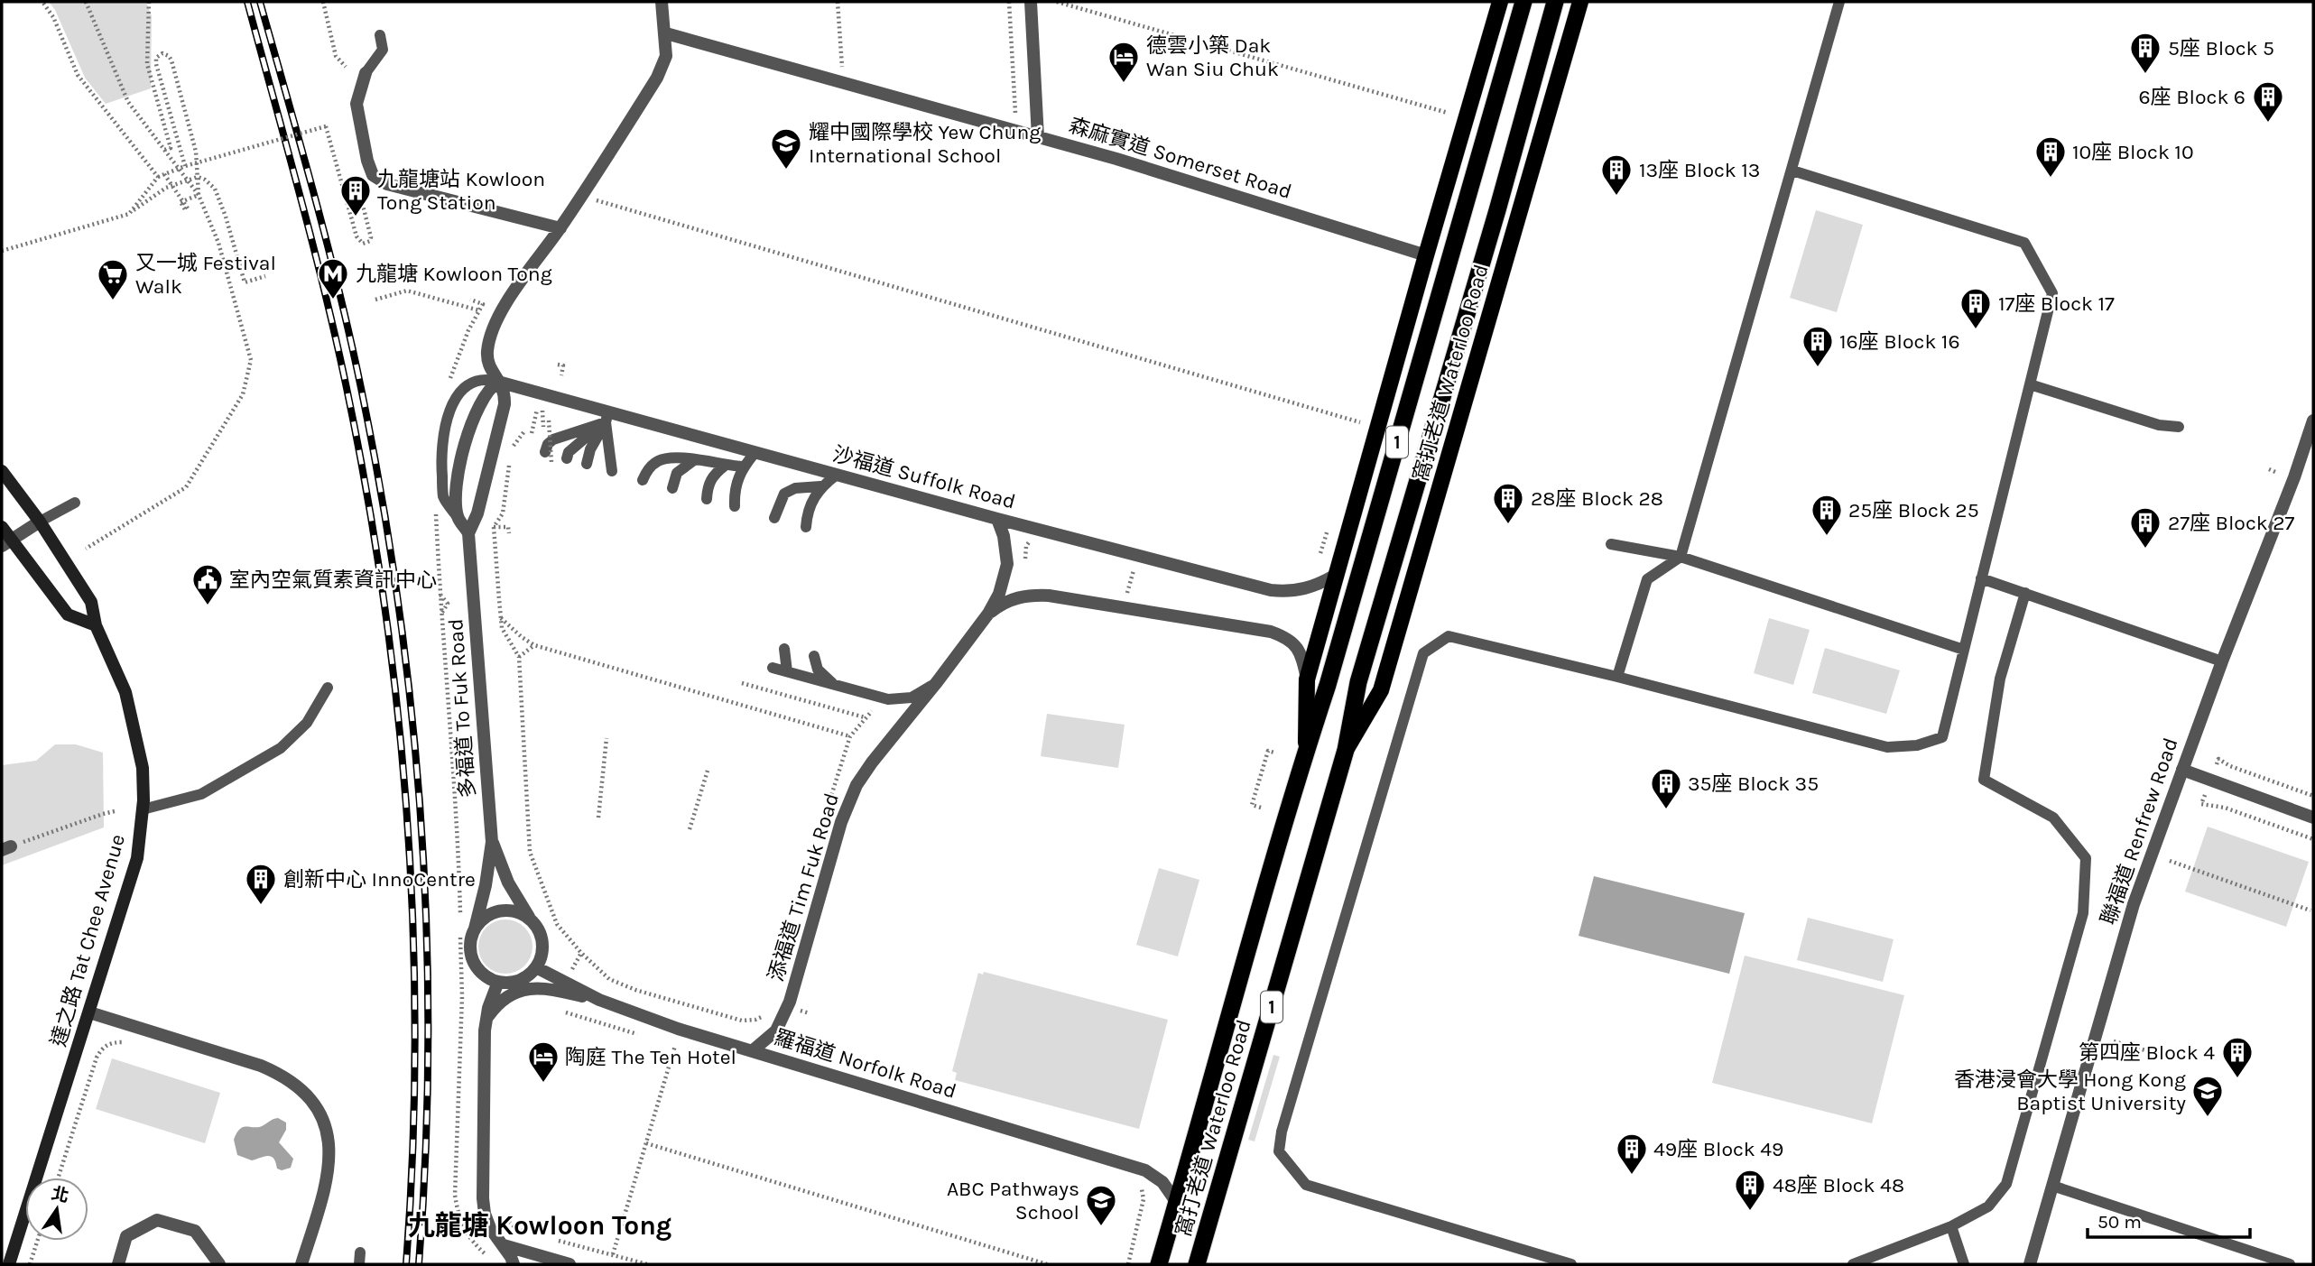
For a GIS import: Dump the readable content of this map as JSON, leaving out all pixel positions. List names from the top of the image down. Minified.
{"streets":{"highway":["窩打老道 Waterloo Road","1"],"main road":["達之路 Tat Chee Avenue"],"street":["森麻實道 Somerset Road","沙福道 Suffolk Road","多福道 To Fuk Road","聯福道 Renfrew Road","添福道 Tim Fuk Road","羅福道 Norfolk Road"]},"crossings":[["森麻實道 Somerset Road","窩打老道 Waterloo Road"],["窩打老道 Waterloo Road","沙福道 Suffolk Road"],["窩打老道 Waterloo Road","添福道 Tim Fuk Road"],["窩打老道 Waterloo Road","羅福道 Norfolk Road"],["沙福道 Suffolk Road","多福道 To Fuk Road"],["沙福道 Suffolk Road","添福道 Tim Fuk Road"],["多福道 To Fuk Road","羅福道 Norfolk Road"],["添福道 Tim Fuk Road","羅福道 Norfolk Road"]],"districts":["九龍塘 Kowloon Tong"],"places":{"building":["5座 Block 5","6座 Block 6","10座 Block 10","13座 Block 13","九龍塘站 Kowloon Tong Station","17座 Block 17","16座 Block 16","28座 Block 28","25座 Block 25","27座 Block 27","35座 Block 35","創新中心 InnoCentre","第四座 Block 4","49座 Block 49","48座 Block 48"],"hotel":["德雲小築 Dak Wan Siu Chuk","陶庭 The Ten Hotel"],"school or university":["耀中國際學校 Yew Chung International School","香港浸會大學 Hong Kong Baptist University","ABC Pathways School"],"metro station":["九龍塘 Kowloon Tong"],"supermarket":["又一城 Festival Walk"],"public building":["室內空氣質素資訊中心"]},"scale_bar":"50 m","north":"top"}
